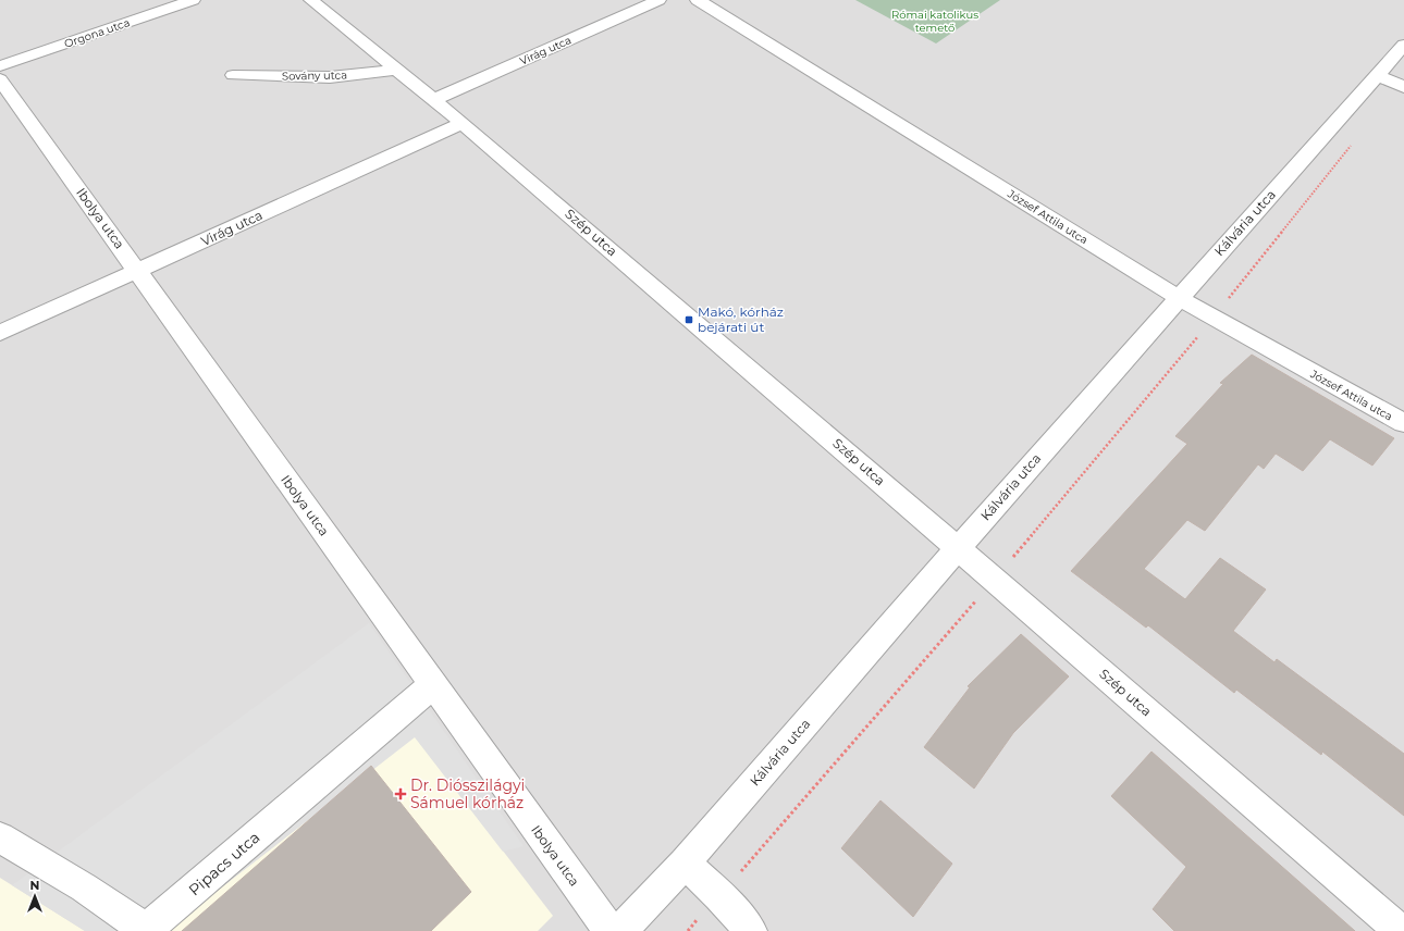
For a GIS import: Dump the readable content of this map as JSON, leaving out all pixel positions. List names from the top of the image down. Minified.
{"streets":{"street":["Orgona utca","Virág utca","Sovány utca","József Attila utca","Ibolya utca","Kálvária utca","Szép utca","Pipacs utca"]},"crossings":[["Virág utca","Ibolya utca"],["Virág utca","Szép utca"],["Sovány utca","Szép utca"],["József Attila utca","Kálvária utca"],["Ibolya utca","Pipacs utca"],["Kálvária utca","Szép utca"]],"parks":["Római katolikus temető"],"places":{"transit":["Makó, kórház bejárati út"],"health":["Dr. Diósszilágyi Sámuel kórház"]},"north":"top"}
